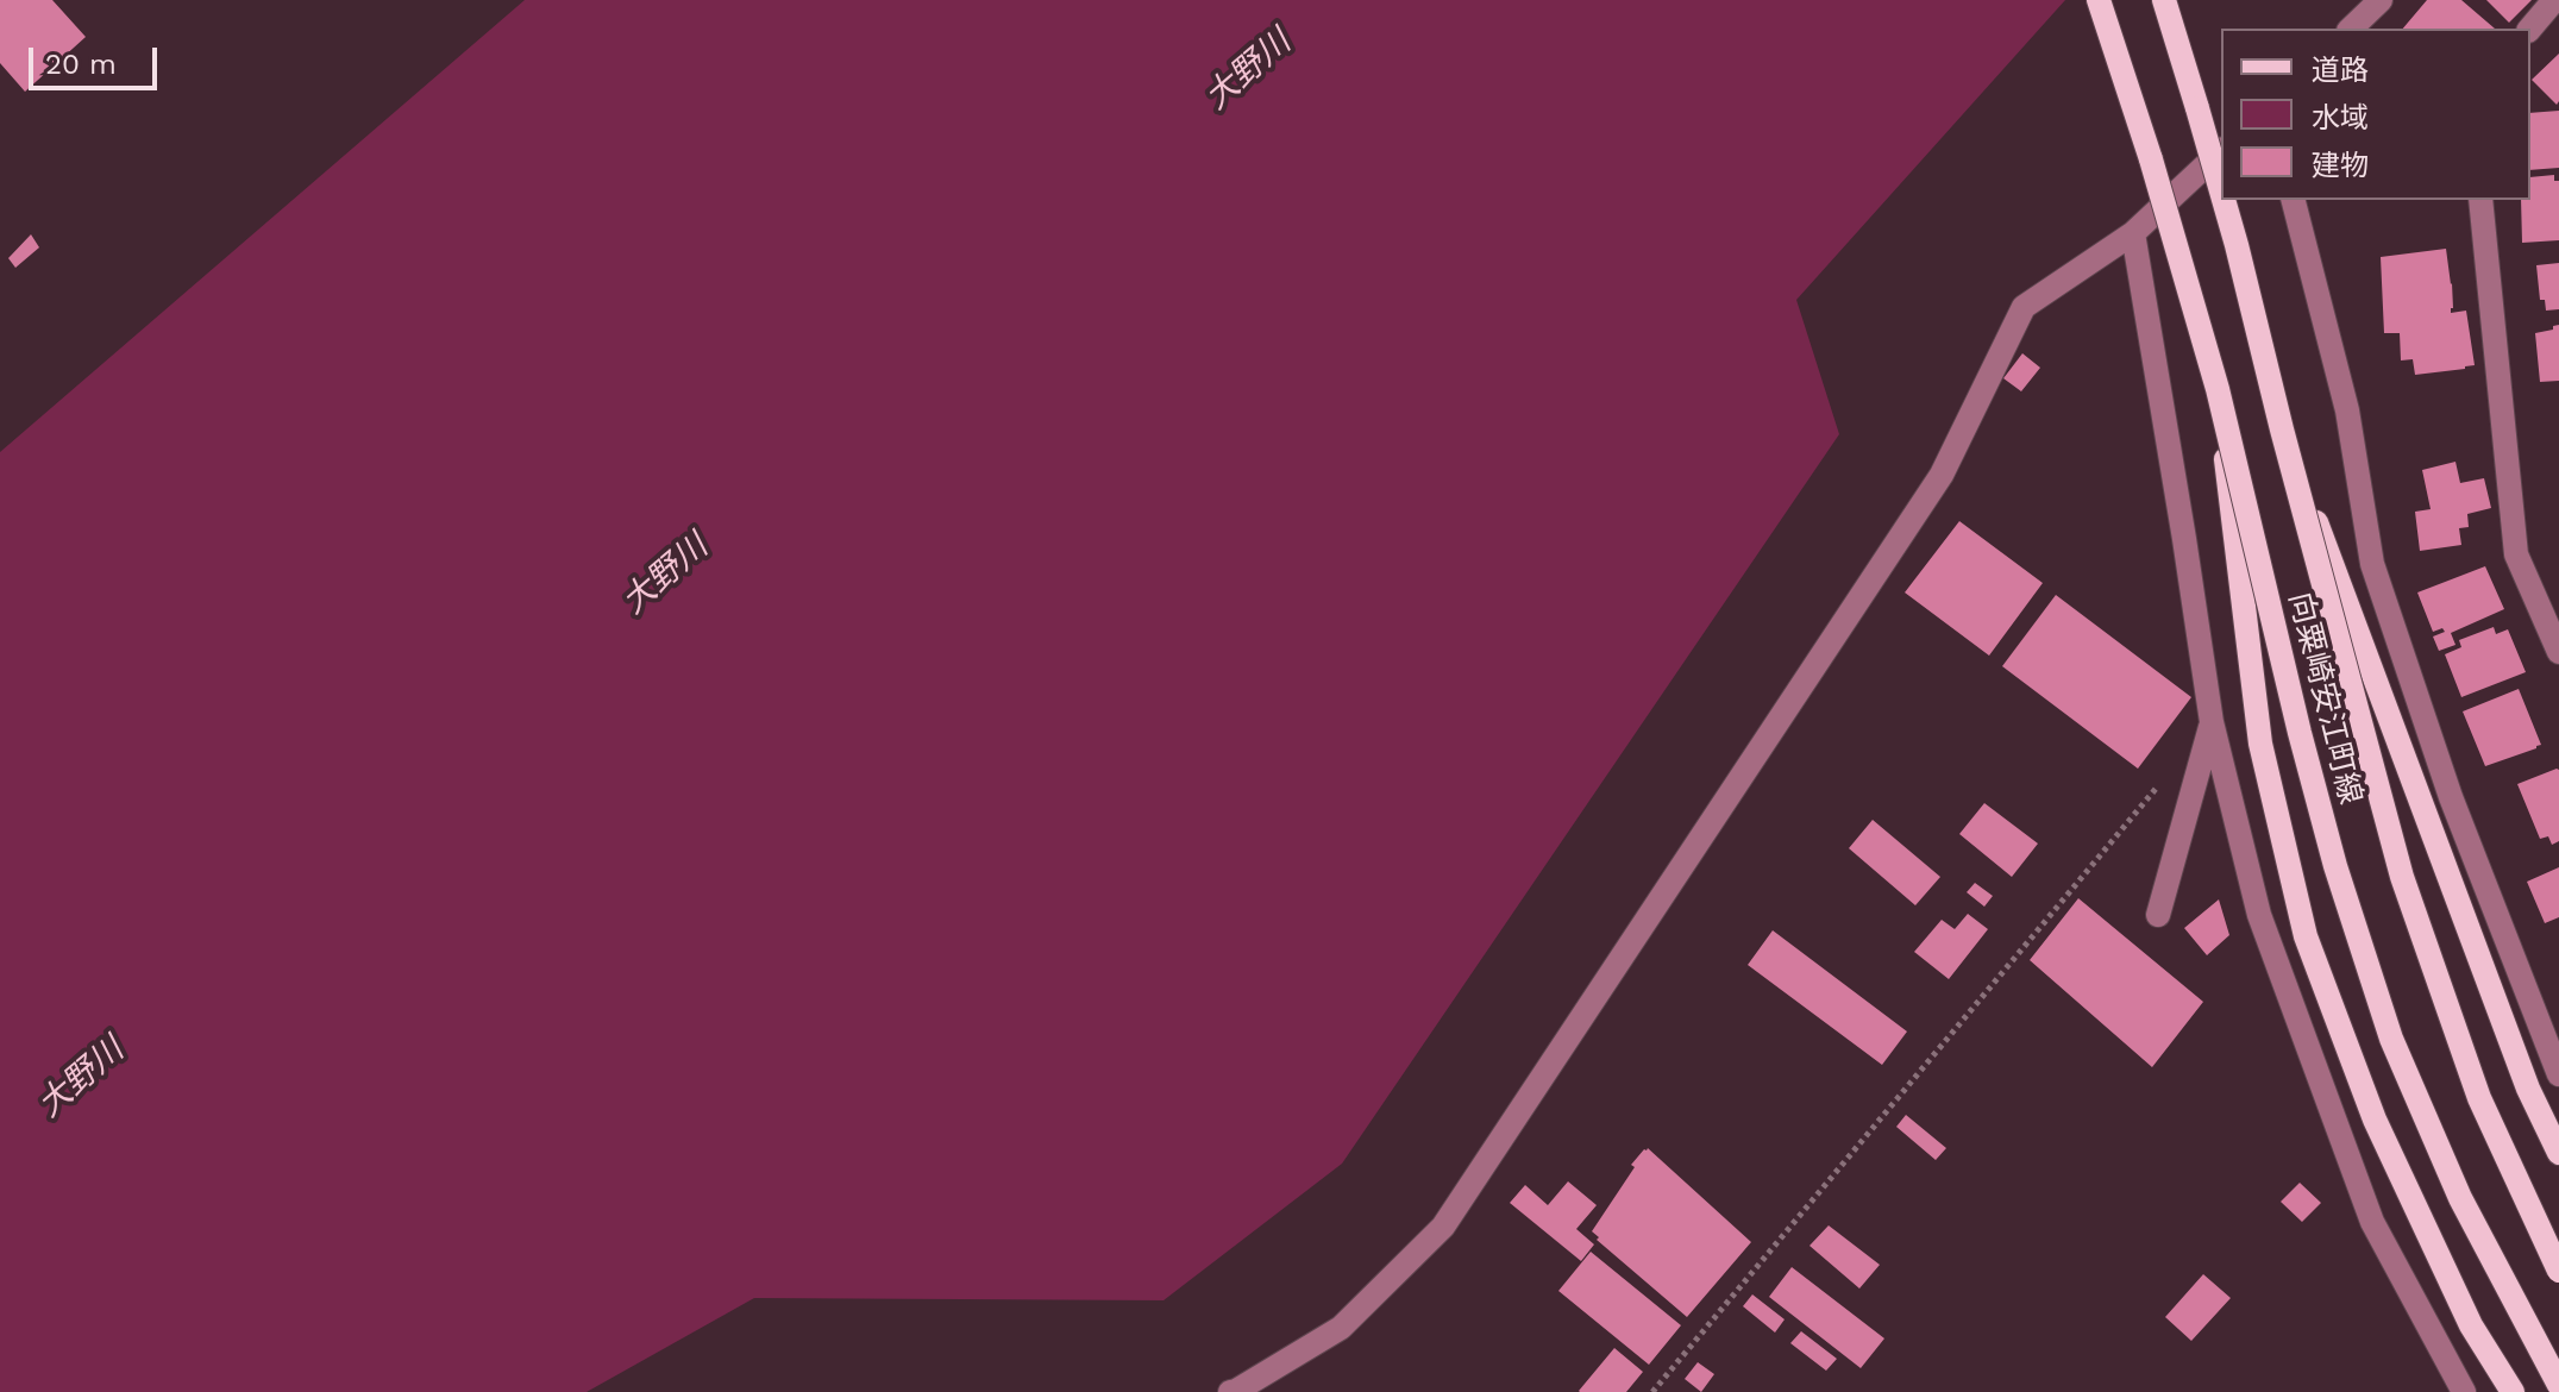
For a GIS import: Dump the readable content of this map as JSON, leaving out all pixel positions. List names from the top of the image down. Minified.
{"streets":{"main road":["向粟崎安江町線"]},"water":["大野川"],"legend":["道路","水域","建物"],"scale_bar":"20 m"}
